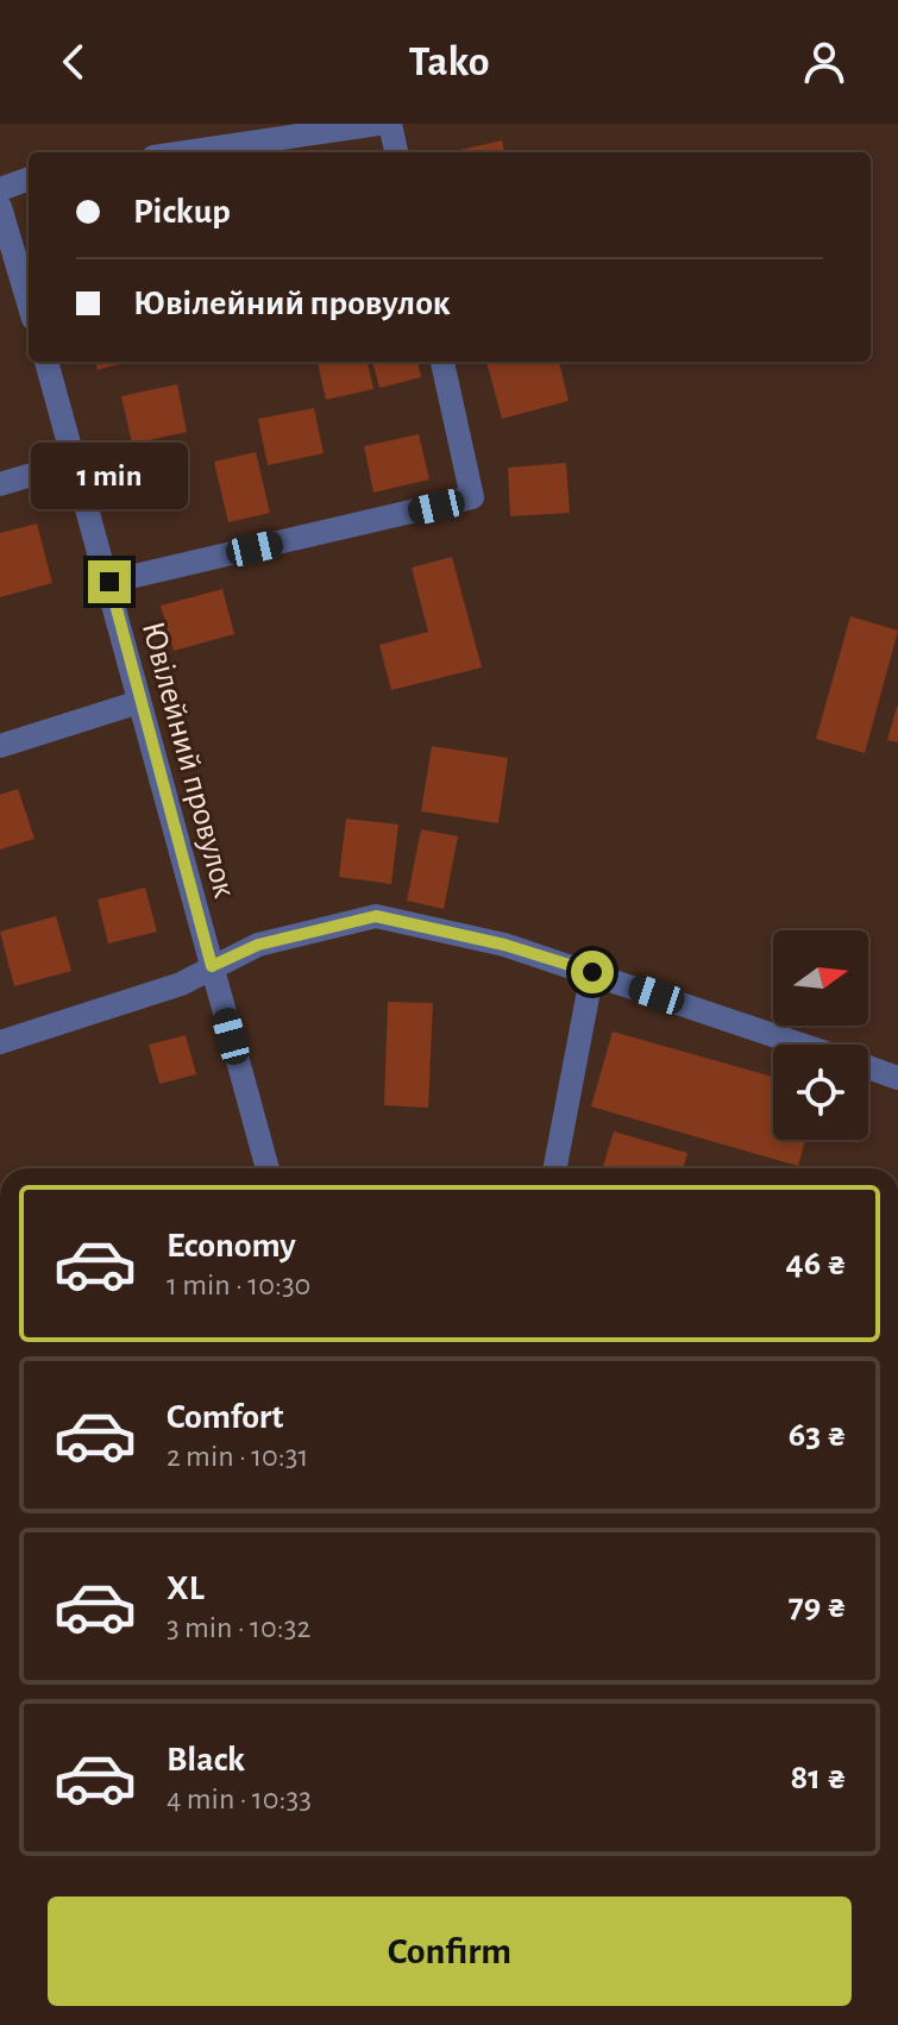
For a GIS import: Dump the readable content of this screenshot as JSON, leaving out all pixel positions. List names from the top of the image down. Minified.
{"streets":{"street":["Ювілейний провулок"]},"north":"right","page":{"header":"Tako","banner":["Pickup","Ювілейний провулок"],"bubble":"1 min","list":[{"name":"Economy","note":"1 min · 10:30","value":"46 ₴"},{"name":"Comfort","note":"2 min · 10:31","value":"63 ₴"},{"name":"XL","note":"3 min · 10:32","value":"79 ₴"},{"name":"Black","note":"4 min · 10:33","value":"81 ₴"}],"buttons":"Confirm"}}
